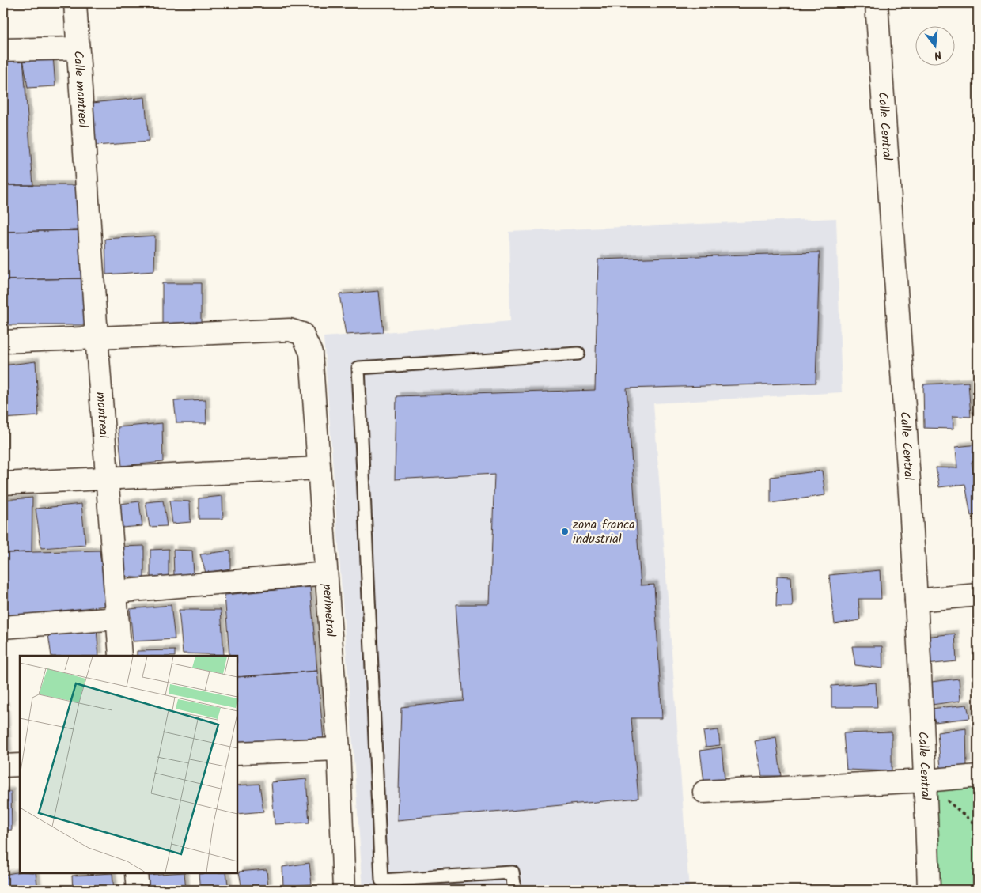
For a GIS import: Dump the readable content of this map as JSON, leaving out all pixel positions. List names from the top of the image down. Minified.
{"streets":{"street":["Calle montreal","Calle Central","montreal","perimetral"]},"crossings":[["Calle montreal","montreal"],["montreal","perimetral"]],"places":["zona franca industrial"],"north":"bottom"}
